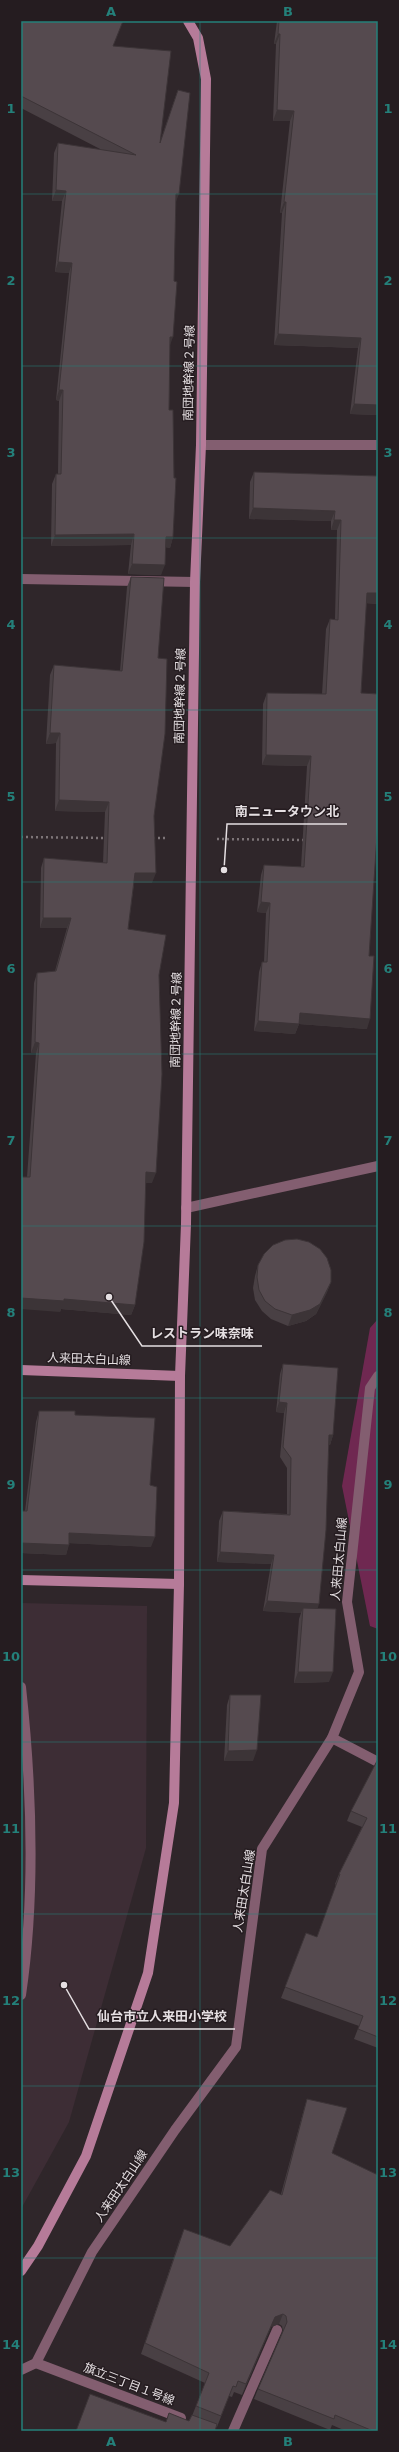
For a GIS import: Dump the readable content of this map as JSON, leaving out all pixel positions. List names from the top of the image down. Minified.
{"streets":{"street":["南団地幹線２号線","人来田太白山線","旗立三丁目１号線"]},"crossings":[["南団地幹線２号線","人来田太白山線"],["人来田太白山線","旗立三丁目１号線"]],"places":["南ニュータウン北","レストラン味奈味","仙台市立人来田小学校"],"grid":{"columns":["A","B"],"rows":["1","2","3","4","5","6","7","8","9","10","11","12","13","14"]}}
